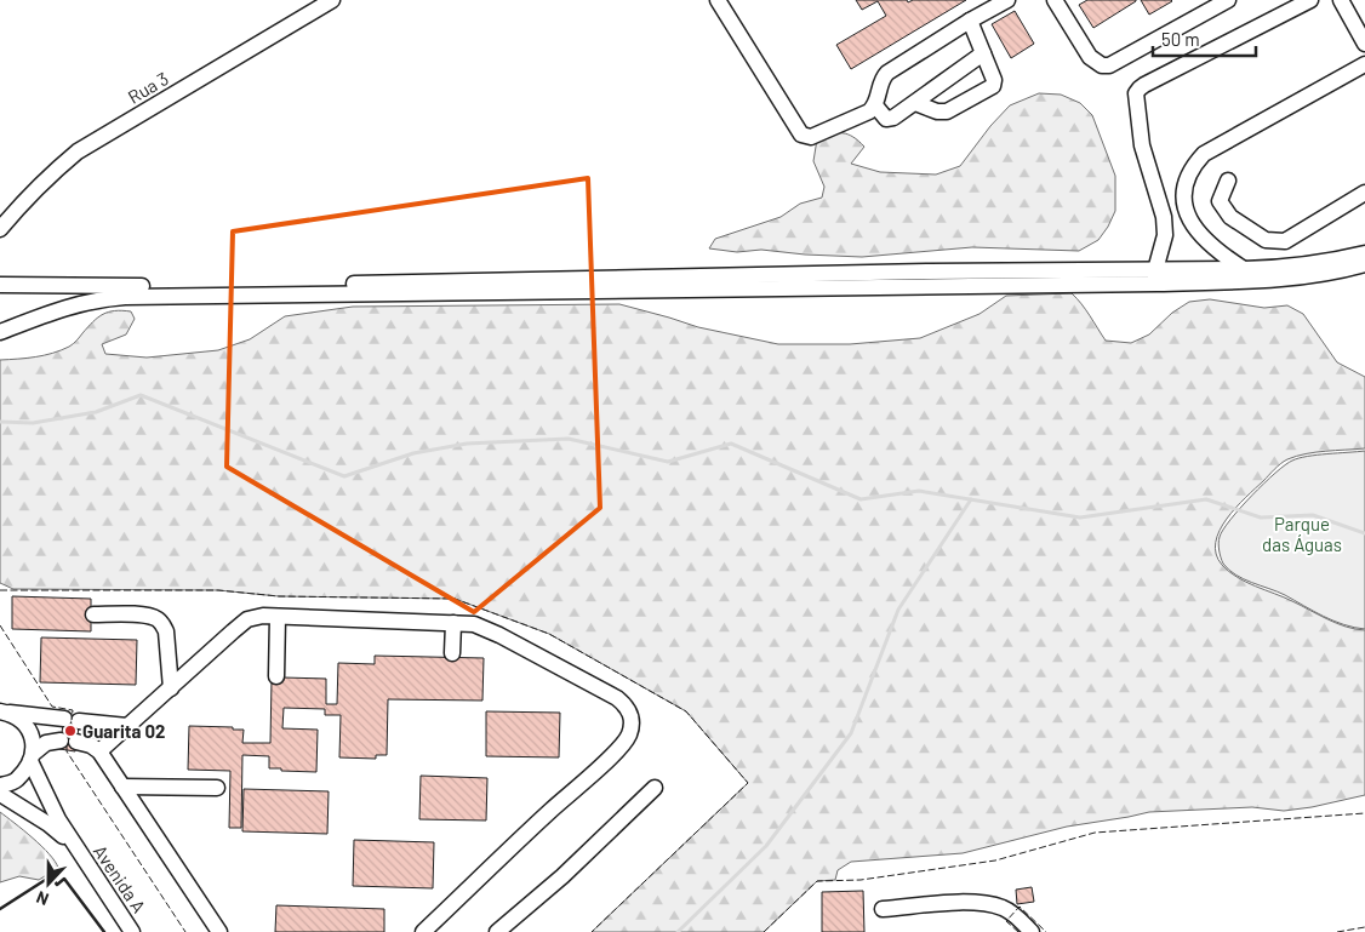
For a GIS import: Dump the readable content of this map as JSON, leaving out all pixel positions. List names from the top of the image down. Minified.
{"streets":{"street":["Rua 3","Avenida A"]},"parks":["Parque das Águas"],"places":["Guarita 02"],"scale_bar":"50 m","north":"bottom"}
